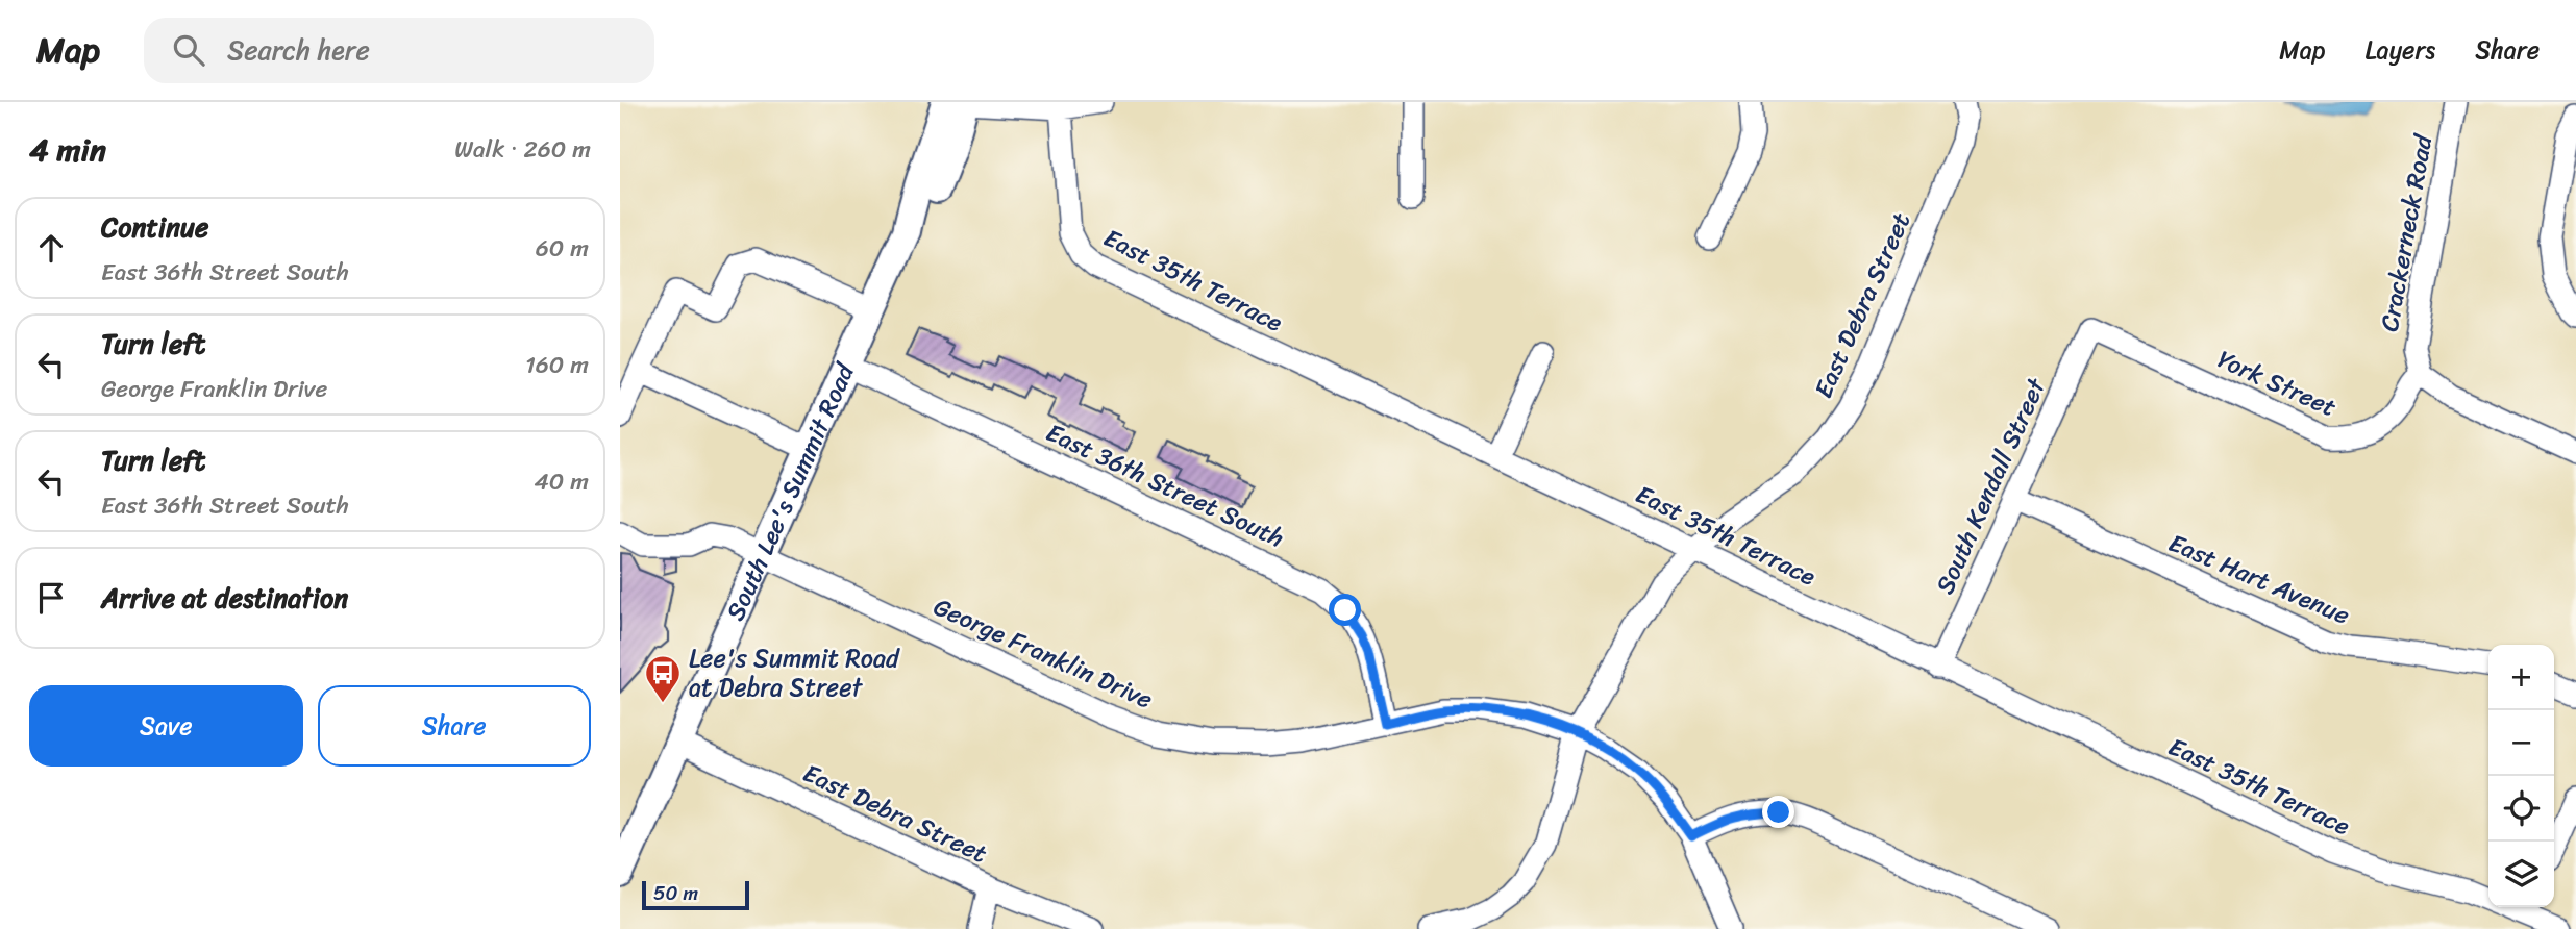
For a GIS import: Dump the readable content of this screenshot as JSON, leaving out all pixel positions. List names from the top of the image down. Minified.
{"streets":{"main road":["South Lee's Summit Road"],"street":["Crackerneck Road","East 35th Terrace","East Debra Street","York Street","East 36th Street South","South Kendall Street","East Hart Avenue","George Franklin Drive"]},"crossings":[["Crackerneck Road","York Street"],["East 35th Terrace","East Debra Street"],["East 35th Terrace","South Kendall Street"],["East Debra Street","South Lee's Summit Road"],["East Debra Street","George Franklin Drive"],["York Street","South Kendall Street"],["East 36th Street South","South Lee's Summit Road"],["East 36th Street South","George Franklin Drive"],["South Kendall Street","East Hart Avenue"],["South Lee's Summit Road","George Franklin Drive"]],"places":{"bus stop":["Lee's Summit Road at Debra Street"]},"scale_bar":"50 m","page":{"header":"Map","search":"Search here","nav":["Map","Layers","Share"],"heading":["4 min","Walk · 260 m"],"list":[["Continue","East 36th Street South","60 m"],["Turn left","George Franklin Drive","160 m"],["Turn left","East 36th Street South","40 m"],"Arrive at destination"],"map_buttons":["+","−"],"buttons":["Save","Share"],"scale":"50 m"}}
